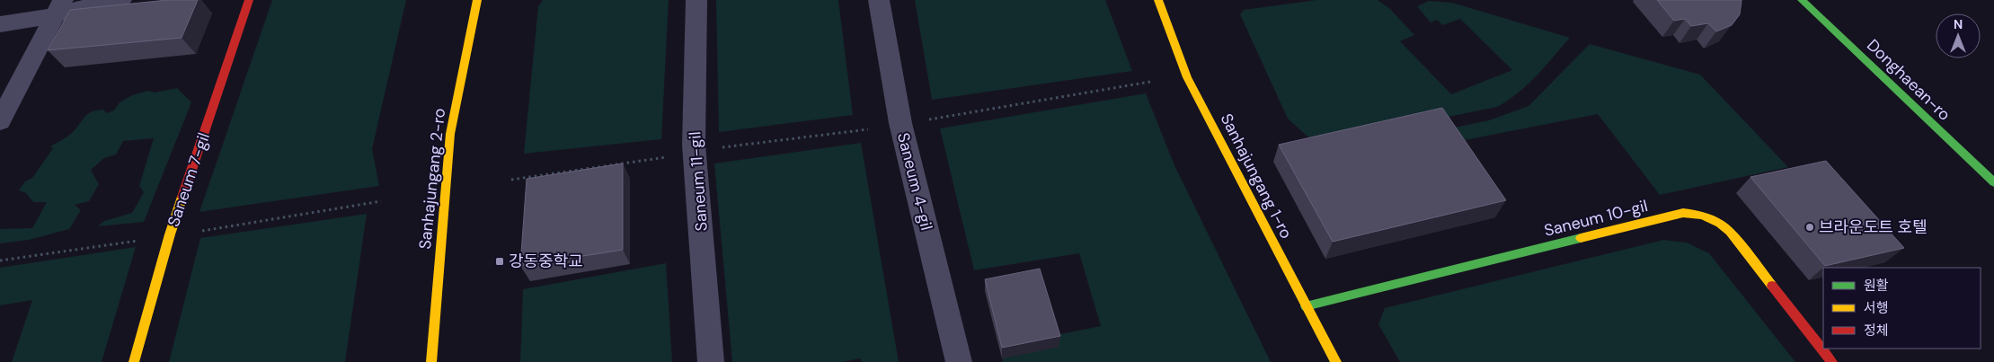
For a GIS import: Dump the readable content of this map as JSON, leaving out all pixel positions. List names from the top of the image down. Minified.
{"streets":{"street":["Donghaean-ro","Sanhajungang 1-ro","Sanhajungang 2-ro","Saneum 7-gil","Saneum 11-gil","Saneum 4-gil","Saneum 10-gil"]},"crossings":[["Sanhajungang 1-ro","Saneum 10-gil"]],"places":{"other":["브라운도트 호텔"],"transit":["강동중학교"]},"legend":["원활","서행","정체"],"north":"top"}
